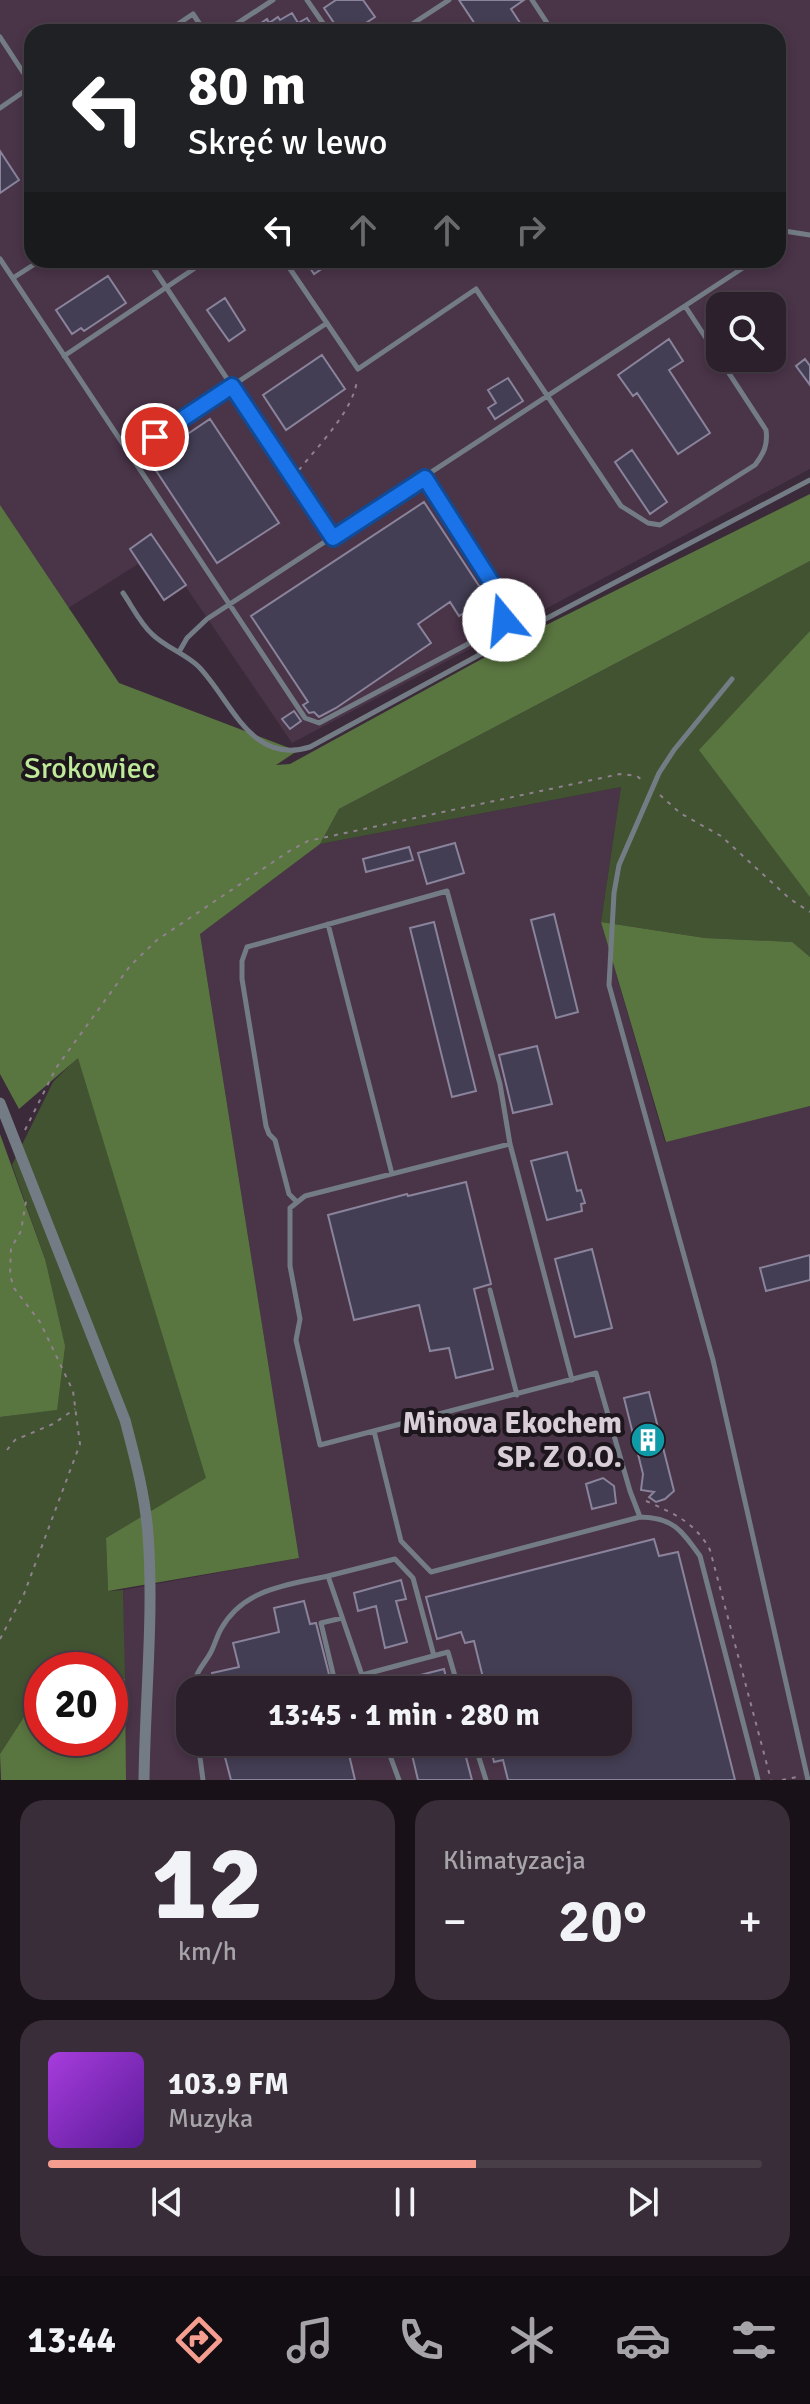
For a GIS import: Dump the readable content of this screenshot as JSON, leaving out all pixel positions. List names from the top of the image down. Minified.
{"parks":["Srokowiec"],"places":{"building":["Minova Ekochem SP. Z O.O."]},"page":{"turn":["80 m","Skręć w lewo"],"limit":"20","trip":"13:45 · 1 min · 280 m","tile":[["12","km/h"],"Klimatyzacja"],"heat":["−","20°","+"],"song":["103.9 FM","Muzyka"],"tabs":"13:44"}}
